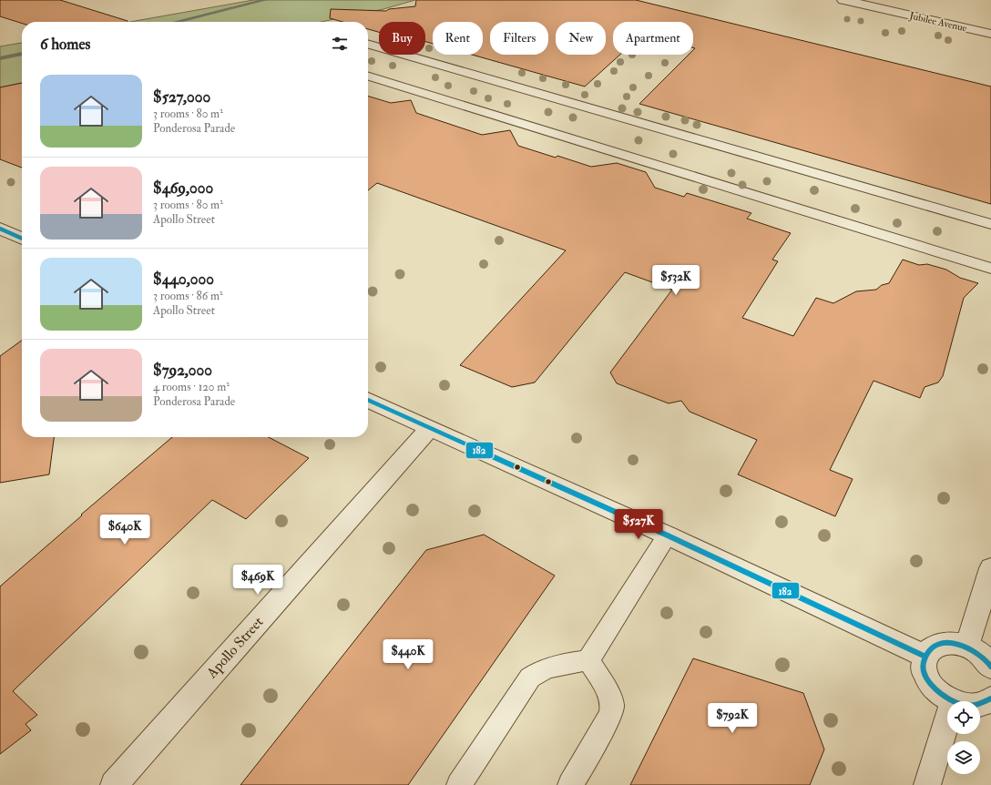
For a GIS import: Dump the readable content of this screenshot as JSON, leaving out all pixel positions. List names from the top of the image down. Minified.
{"streets":{"street":["Jubilee Avenue","Apollo Street"]},"lines":["transit line 182"],"page":{"chip":["Buy","Rent","Filters","New","Apartment"],"heading":"6 homes","list":[{"name":"$527,000","note":"3 rooms · 80 m² · Ponderosa Parade"},{"name":"$469,000","note":"3 rooms · 80 m² · Apollo Street"},{"name":"$440,000","note":"3 rooms · 86 m² · Apollo Street"},{"name":"$792,000","note":"4 rooms · 120 m² · Ponderosa Parade"}],"price":["$532K","$527K","$640K","$469K","$440K","$792K"]}}
